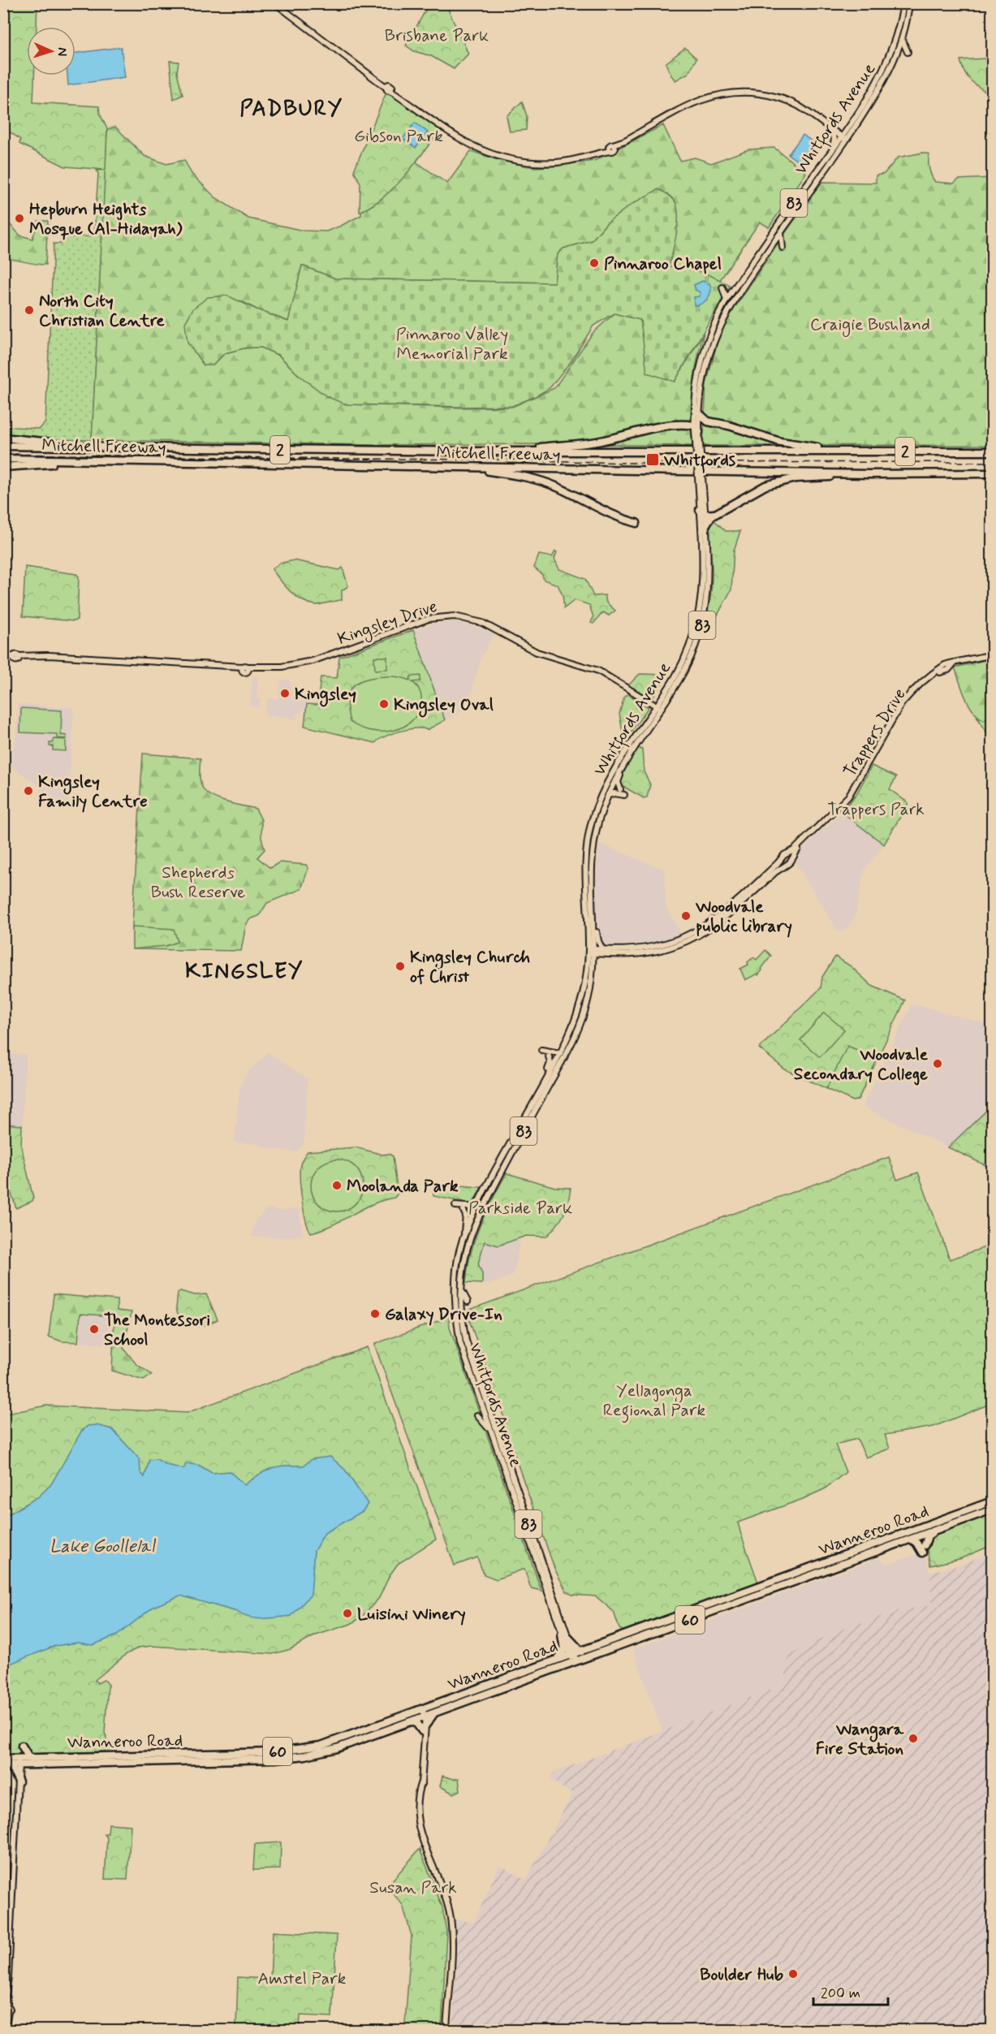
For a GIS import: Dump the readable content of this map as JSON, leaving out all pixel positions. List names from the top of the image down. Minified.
{"streets":{"highway":["83","Mitchell Freeway","2","Wanneroo Road","60"],"main road":["Whitfords Avenue","Kingsley Drive","Trappers Drive"]},"crossings":[["Whitfords Avenue","83"],["Whitfords Avenue","Kingsley Drive"],["Whitfords Avenue","Trappers Drive"],["Whitfords Avenue","Wanneroo Road"],["83","Wanneroo Road"]],"districts":["PADBURY","KINGSLEY"],"water":["Lake Goollelal"],"parks":["Brisbane Park","Gibson Park","Craigie Bushland","Pinnaroo Valley Memorial Park","Trappers Park","Shepherds Bush Reserve","Parkside Park","Yellagonga Regional Park","Susan Park","Amstel Park"],"places":{"other":["Hepburn Heights Mosque (Al-Hidayah)","Pinnaroo Chapel","North City Christian Centre","Kingsley","Kingsley Oval","Kingsley Family Centre","Woodvale public library","Kingsley Church of Christ","Woodvale Secondary College","Moolanda Park","Galaxy Drive-In","The Montessori School","Luisini Winery","Wangara Fire Station","Boulder Hub"],"transit":["Whitfords"]},"scale_bar":"200 m","north":"right"}
